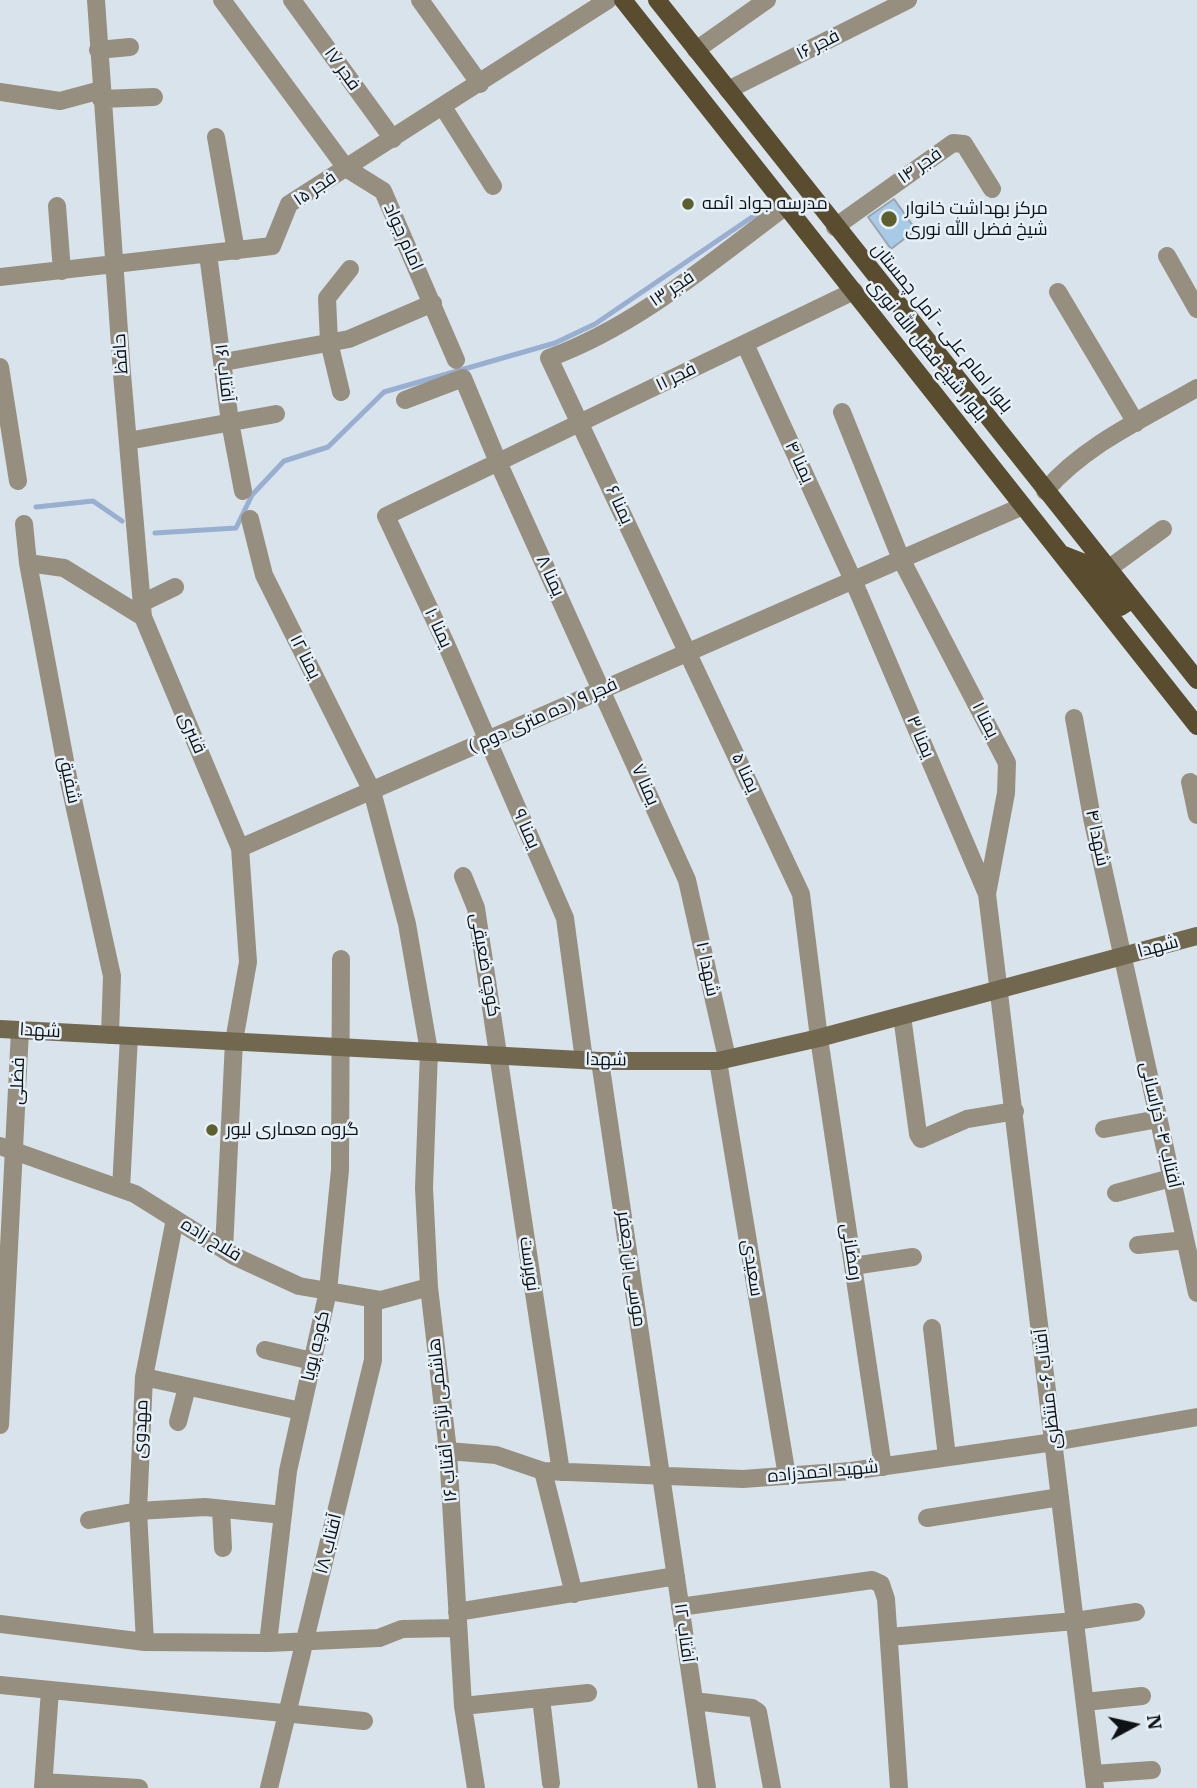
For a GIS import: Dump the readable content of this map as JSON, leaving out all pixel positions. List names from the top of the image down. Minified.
{"streets":{"main road":["بلوار امام علی - آمل چمستان","بلوار شیخ فضل الله نوری","شهدا"],"street":["فجر ۱۶","فجر ۱۷","فجر ۱۴","فجر ۱۵","امام جواد","فجر ۱۳","حافظ","آفتاب ۱۶","فجر ۱۱","یمنا ۴","یمنا ۶","یمنا ۸","یمنا ۱۰","یمنا ۱۲","فجر ۹ ( ده متری دوم )","یمنا ۱","قنبری","یمنا ۳","یمنا ۵","شفیق","یمنا ۷","یمنا ۹","شهدا ۴","کوچه ضعیقی","شهدا ۱۰","فضلی","آفتاب ۴- خراسانی","فلاح زاده","رمضانی","نوپرست","سعیدی","موسی بن جعفر","کوچه پویا","آفتاب ۶- منتظری","هاشمی نژاد - آقتاب ۱۶","مهدوی","شهید احمدزاده","آفتاب ۱۸","آفتاب ۱۲"]},"crossings":[["فجر ۱۶","بلوار امام علی - آمل چمستان"],["فجر ۱۷","فجر ۱۵"],["فجر ۱۴","بلوار امام علی - آمل چمستان"],["فجر ۱۵","امام جواد"],["فجر ۱۵","حافظ"],["فجر ۱۵","آفتاب ۱۶"],["فجر ۱۳","بلوار شیخ فضل الله نوری"],["فجر ۱۳","یمنا ۶"],["بلوار شیخ فضل الله نوری","فجر ۱۱"],["بلوار شیخ فضل الله نوری","فجر ۹ ( ده متری دوم )"],["حافظ","قنبری"],["فجر ۱۱","یمنا ۴"],["فجر ۱۱","یمنا ۶"],["فجر ۱۱","یمنا ۸"],["فجر ۱۱","یمنا ۱۰"],["یمنا ۴","فجر ۹ ( ده متری دوم )"],["یمنا ۴","یمنا ۳"],["یمنا ۶","فجر ۹ ( ده متری دوم )"],["یمنا ۶","یمنا ۵"],["یمنا ۸","فجر ۹ ( ده متری دوم )"],["یمنا ۸","یمنا ۷"],["یمنا ۱۰","فجر ۹ ( ده متری دوم )"],["یمنا ۱۰","یمنا ۹"],["یمنا ۱۲","فجر ۹ ( ده متری دوم )"],["یمنا ۱۲","هاشمی نژاد - آقتاب ۱۶"],["فجر ۹ ( ده متری دوم )","یمنا ۱"],["فجر ۹ ( ده متری دوم )","قنبری"],["فجر ۹ ( ده متری دوم )","یمنا ۳"],["فجر ۹ ( ده متری دوم )","یمنا ۵"],["فجر ۹ ( ده متری دوم )","یمنا ۷"],["فجر ۹ ( ده متری دوم )","یمنا ۹"],["یمنا ۱","یمنا ۳"],["یمنا ۱","آفتاب ۶- منتظری"],["یمنا ۳","آفتاب ۶- منتظری"],["یمنا ۵","شهدا"],["یمنا ۵","رمضانی"],["شفیق","شهدا"],["یمنا ۷","شهدا ۱۰"],["یمنا ۹","شهدا"],["یمنا ۹","موسی بن جعفر"],["شهدا ۴","شهدا"],["شهدا ۴","آفتاب ۴- خراسانی"],["شهدا","کوچه ضعیقی"],["شهدا","شهدا ۱۰"],["شهدا","فضلی"],["شهدا","آفتاب ۴- خراسانی"],["شهدا","رمضانی"],["شهدا","نوپرست"],["شهدا","سعیدی"],["شهدا","موسی بن جعفر"],["شهدا","کوچه پویا"],["شهدا","آفتاب ۶- منتظری"],["شهدا","هاشمی نژاد - آقتاب ۱۶"],["کوچه ضعیقی","نوپرست"],["شهدا ۱۰","سعیدی"],["فضلی","فلاح زاده"],["فلاح زاده","کوچه پویا"],["فلاح زاده","هاشمی نژاد - آقتاب ۱۶"],["فلاح زاده","مهدوی"],["فلاح زاده","آفتاب ۱۸"],["رمضانی","شهید احمدزاده"],["نوپرست","شهید احمدزاده"],["سعیدی","شهید احمدزاده"],["موسی بن جعفر","شهید احمدزاده"],["موسی بن جعفر","آفتاب ۱۲"],["آفتاب ۶- منتظری","شهید احمدزاده"],["هاشمی نژاد - آقتاب ۱۶","شهید احمدزاده"],["شهید احمدزاده","آفتاب ۱۲"]],"places":["مدرسه جواد ائمه","مرکز بهداشت خانوار شیخ فضل الله نوری","گروه معماری لیور"],"north":"right"}
